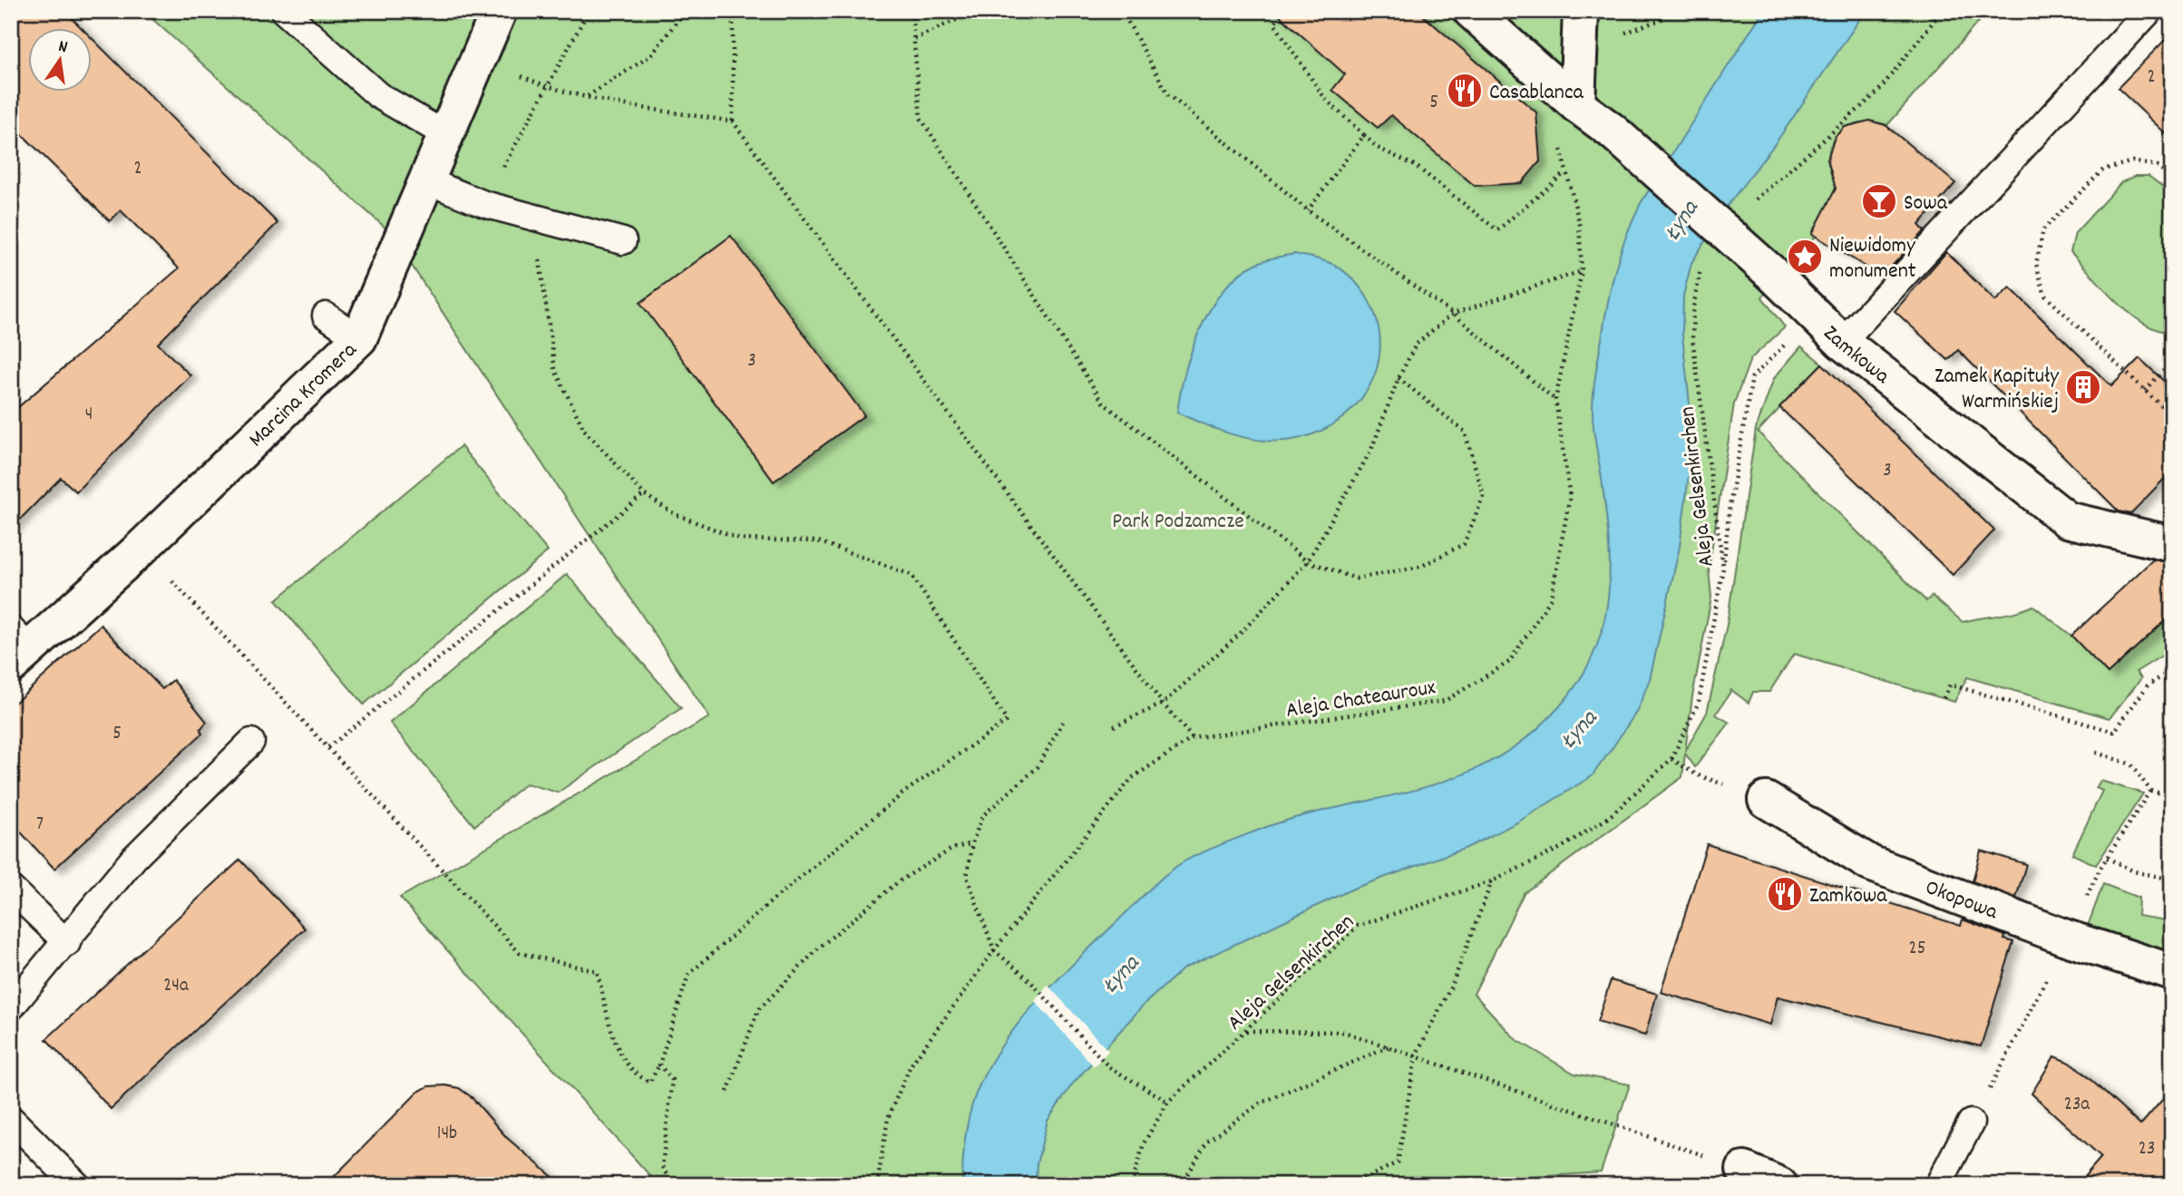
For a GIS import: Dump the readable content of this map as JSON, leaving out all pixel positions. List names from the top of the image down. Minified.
{"streets":{"street":["Zamkowa","Marcina Kromera","Okopowa"],"path":["Aleja Gelsenkirchen","Aleja Chateauroux"]},"water":["Łyna"],"parks":["Park Podzamcze"],"places":{"restaurant":["Casablanca","Zamkowa"],"bar":["Sowa"],"place":["Niewidomy monument"],"building":["Zamek Kapituły Warmińskiej"]},"house_numbers":["2","5","2","3","4","3","5","7","25","24a","23a","14b","23"],"north":"top"}
